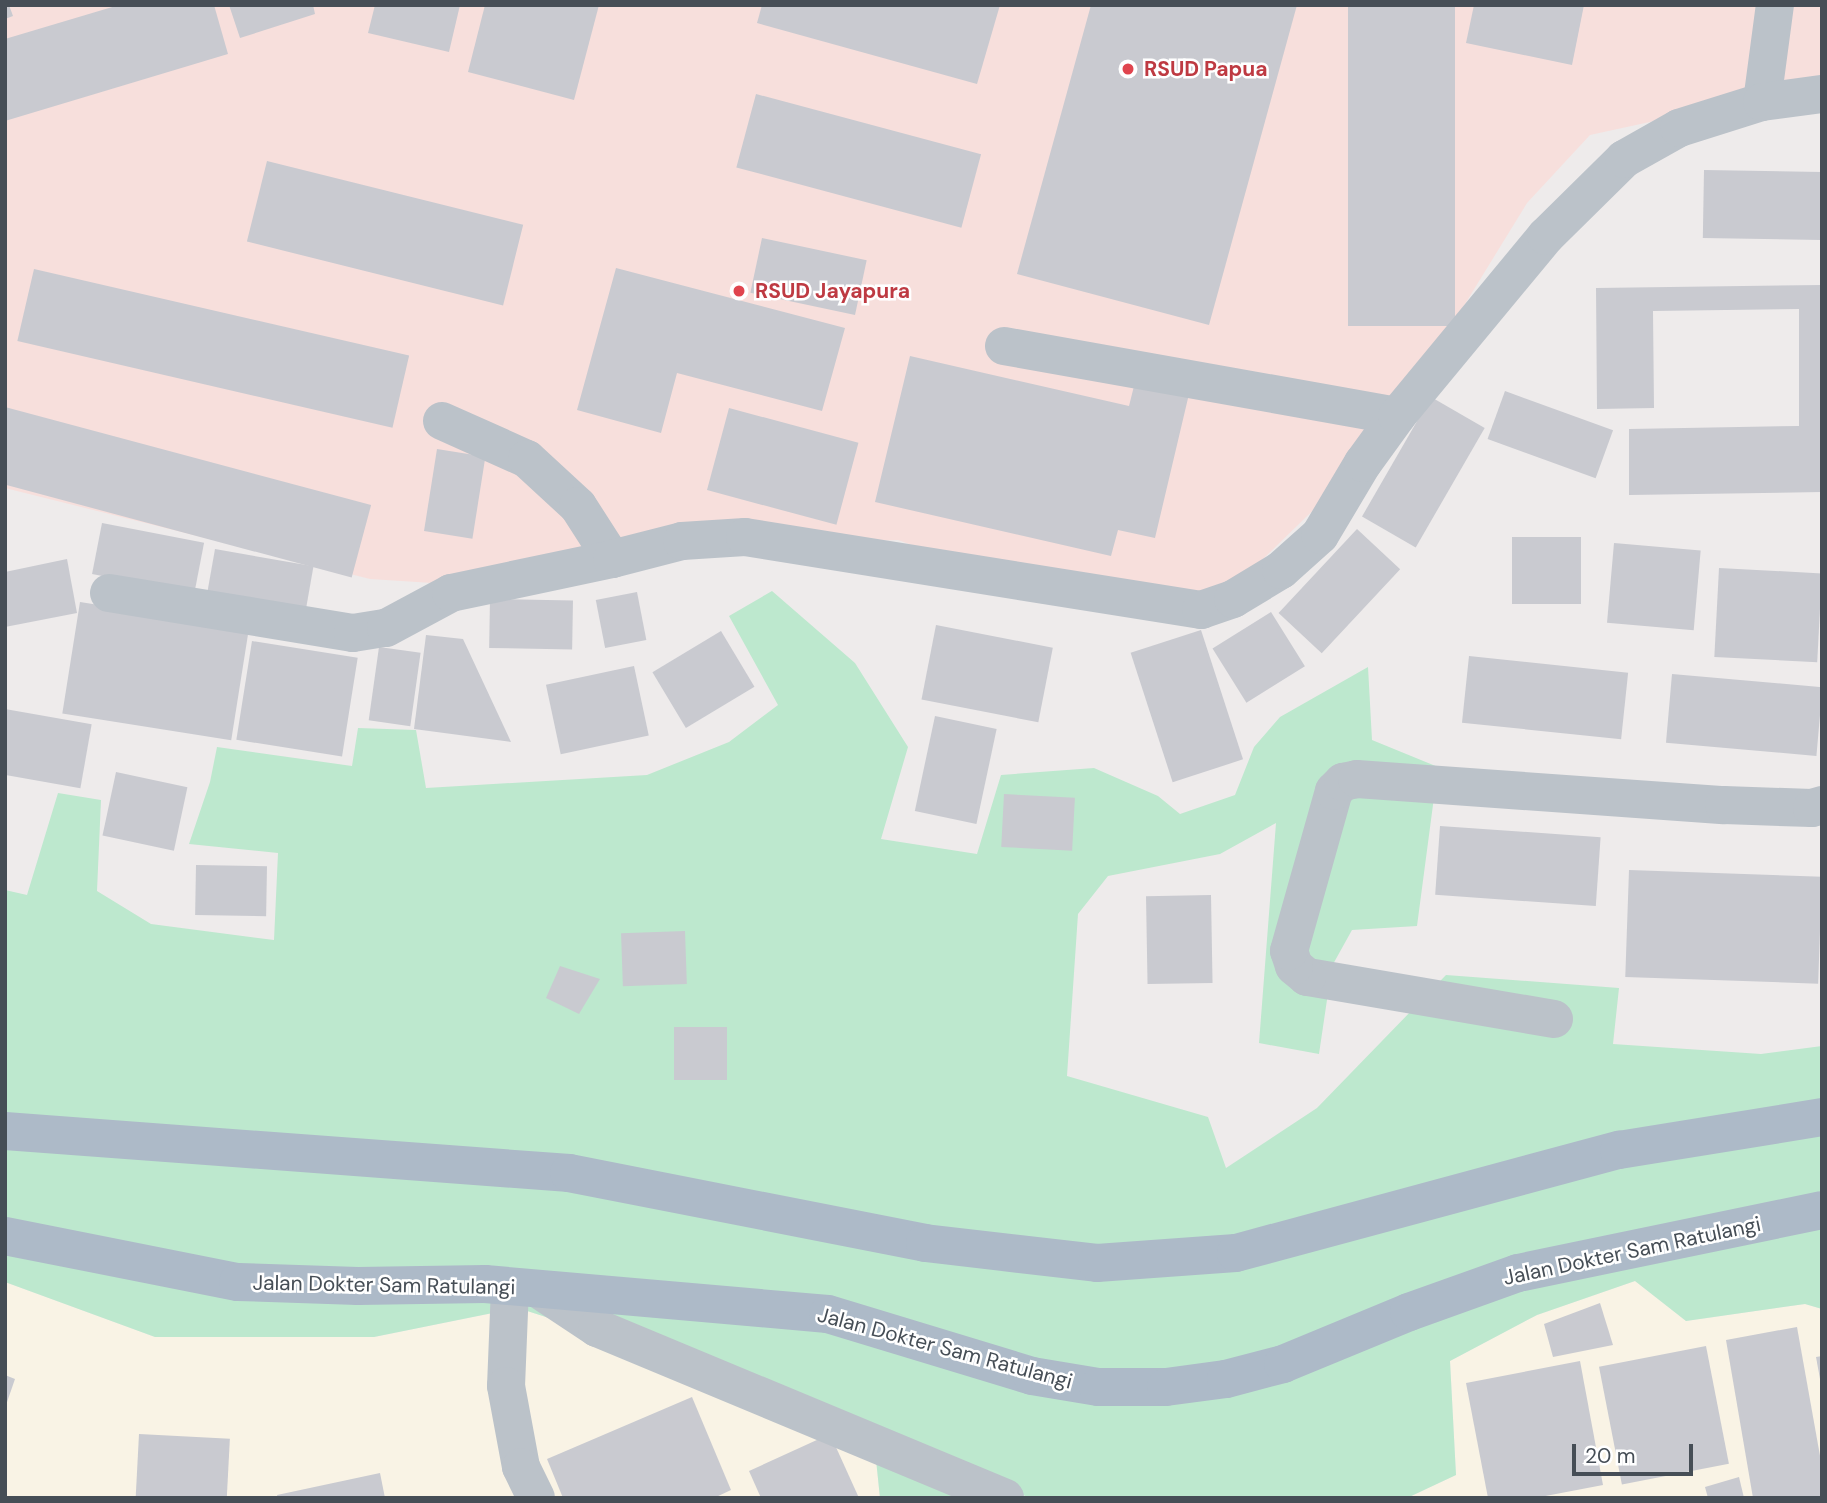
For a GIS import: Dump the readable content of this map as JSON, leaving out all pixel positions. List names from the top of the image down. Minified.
{"streets":{"main road":["Jalan Dokter Sam Ratulangi"]},"places":["RSUD Papua","RSUD Jayapura"],"scale_bar":"20 m"}
